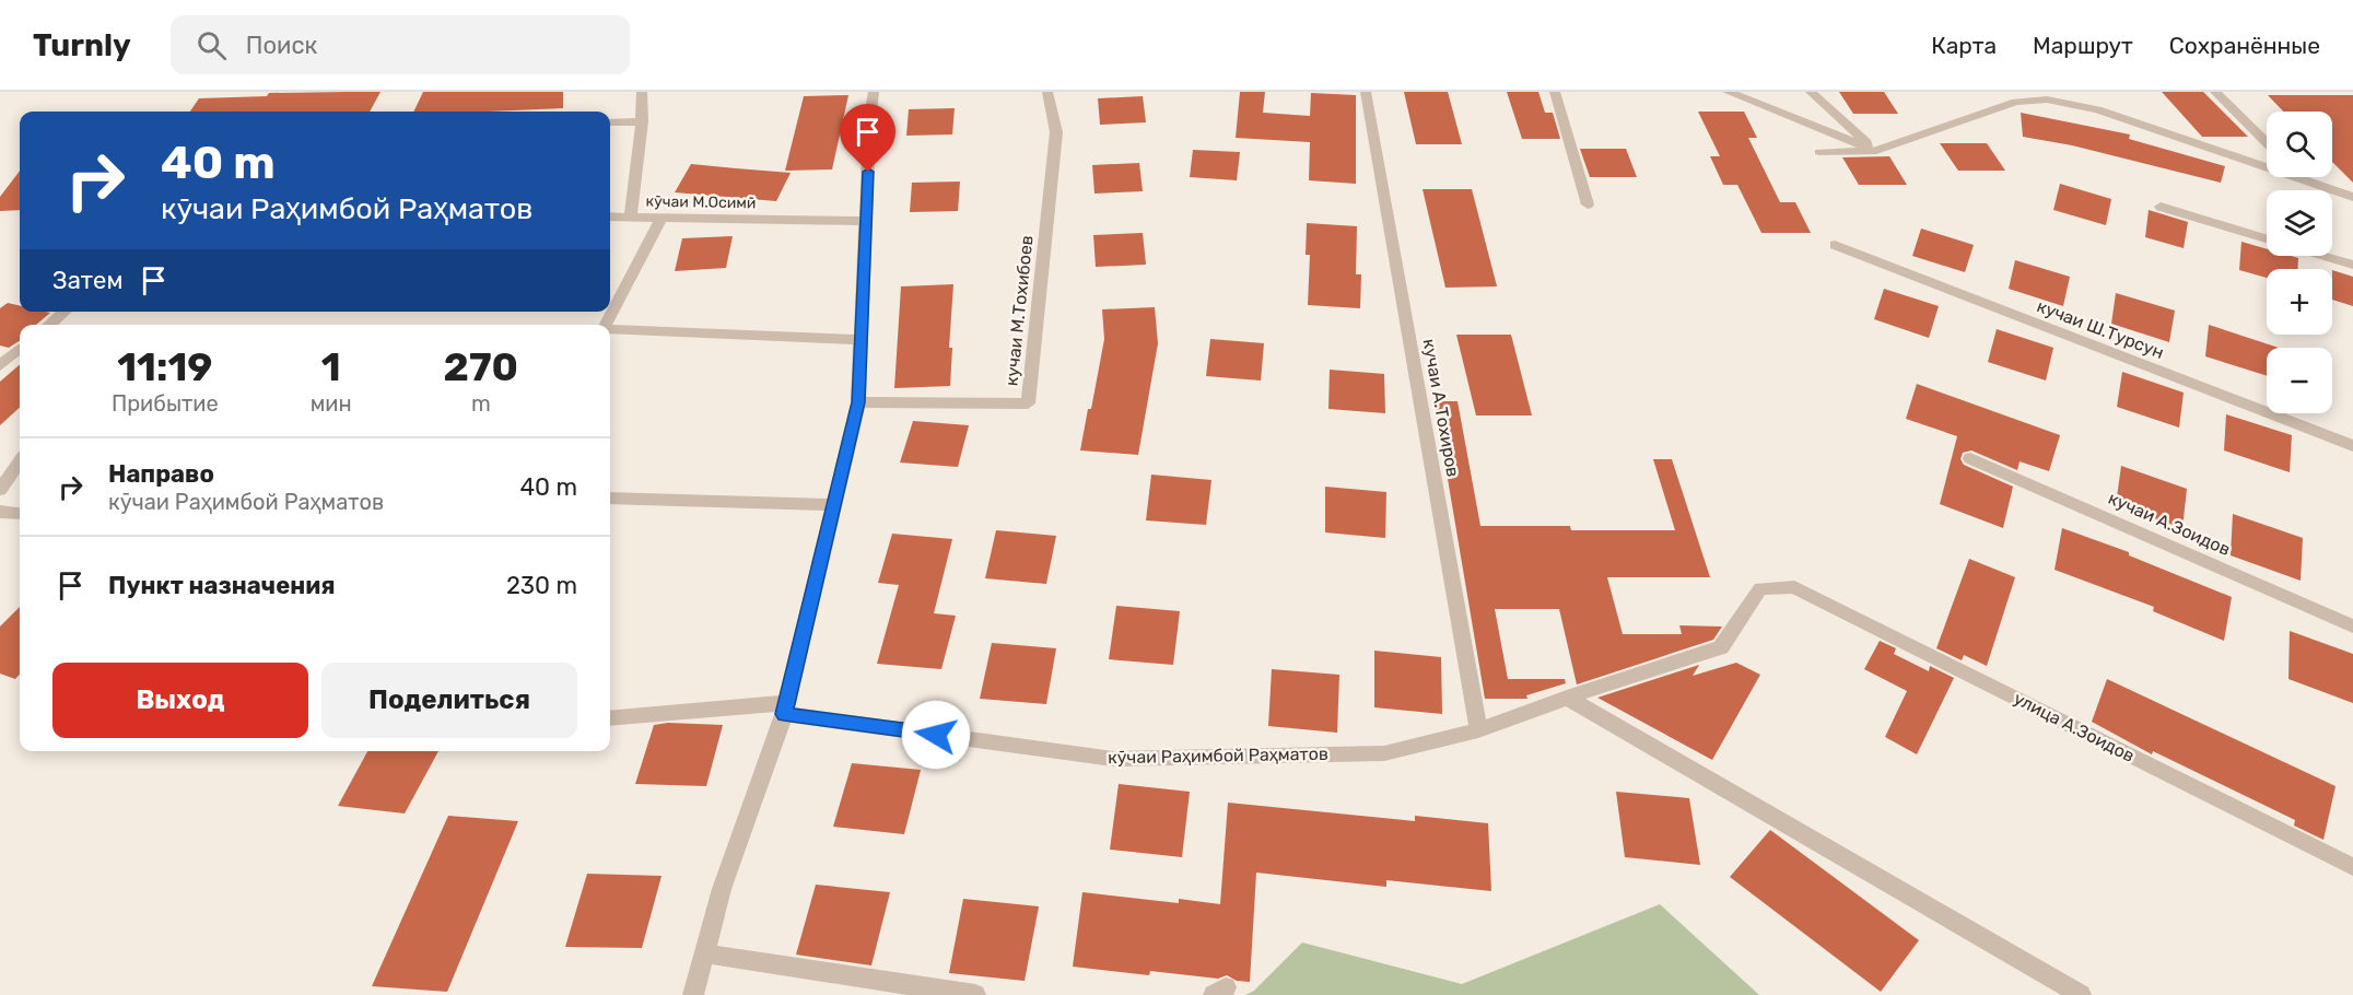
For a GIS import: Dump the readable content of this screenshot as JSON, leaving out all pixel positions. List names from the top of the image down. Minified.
{"streets":{"street":["кӯчаи М.Осимӣ","кучаи М.Тохибоев","кучаи Ш.Турсун","кучаи А.Тохиров","кучаи А.Зоидов","улица А.Зоидов","кӯчаи Раҳимбой Раҳматов"]},"crossings":[["кучаи А.Тохиров","кӯчаи Раҳимбой Раҳматов"],["улица А.Зоидов","кӯчаи Раҳимбой Раҳматов"]],"page":{"header":"Turnly","search":"Поиск","nav":["Карта","Маршрут","Сохранённые"],"map_buttons":["+","−"],"turn":["40 m","кӯчаи Раҳимбой Раҳматов"],"then":"Затем","eta":["11:19","Прибытие","1","мин","270","m"],"list":[{"name":"Направо","note":"кӯчаи Раҳимбой Раҳматов","value":"40 m"},{"name":"Пункт назначения","value":"230 m"}],"buttons":["Выход","Поделиться"]}}
